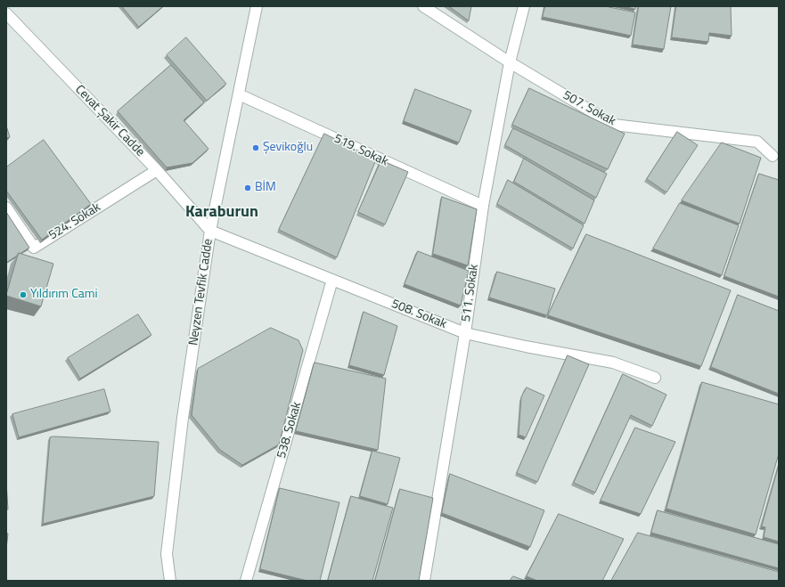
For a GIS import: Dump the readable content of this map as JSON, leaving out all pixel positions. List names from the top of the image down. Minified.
{"streets":{"street":["507. Sokak","Cevat Şakir Cadde","519. Sokak","524. Sokak","Neyzen Tevfik Cadde","511. Sokak","508. Sokak","538. Sokak"]},"crossings":[["507. Sokak","511. Sokak"],["Cevat Şakir Cadde","524. Sokak"],["Cevat Şakir Cadde","Neyzen Tevfik Cadde"],["Cevat Şakir Cadde","508. Sokak"],["519. Sokak","Neyzen Tevfik Cadde"],["519. Sokak","511. Sokak"],["Neyzen Tevfik Cadde","508. Sokak"],["511. Sokak","508. Sokak"],["508. Sokak","538. Sokak"]],"districts":["Karaburun"],"places":["Şevikoğlu","BİM","Yıldırım Cami"]}
